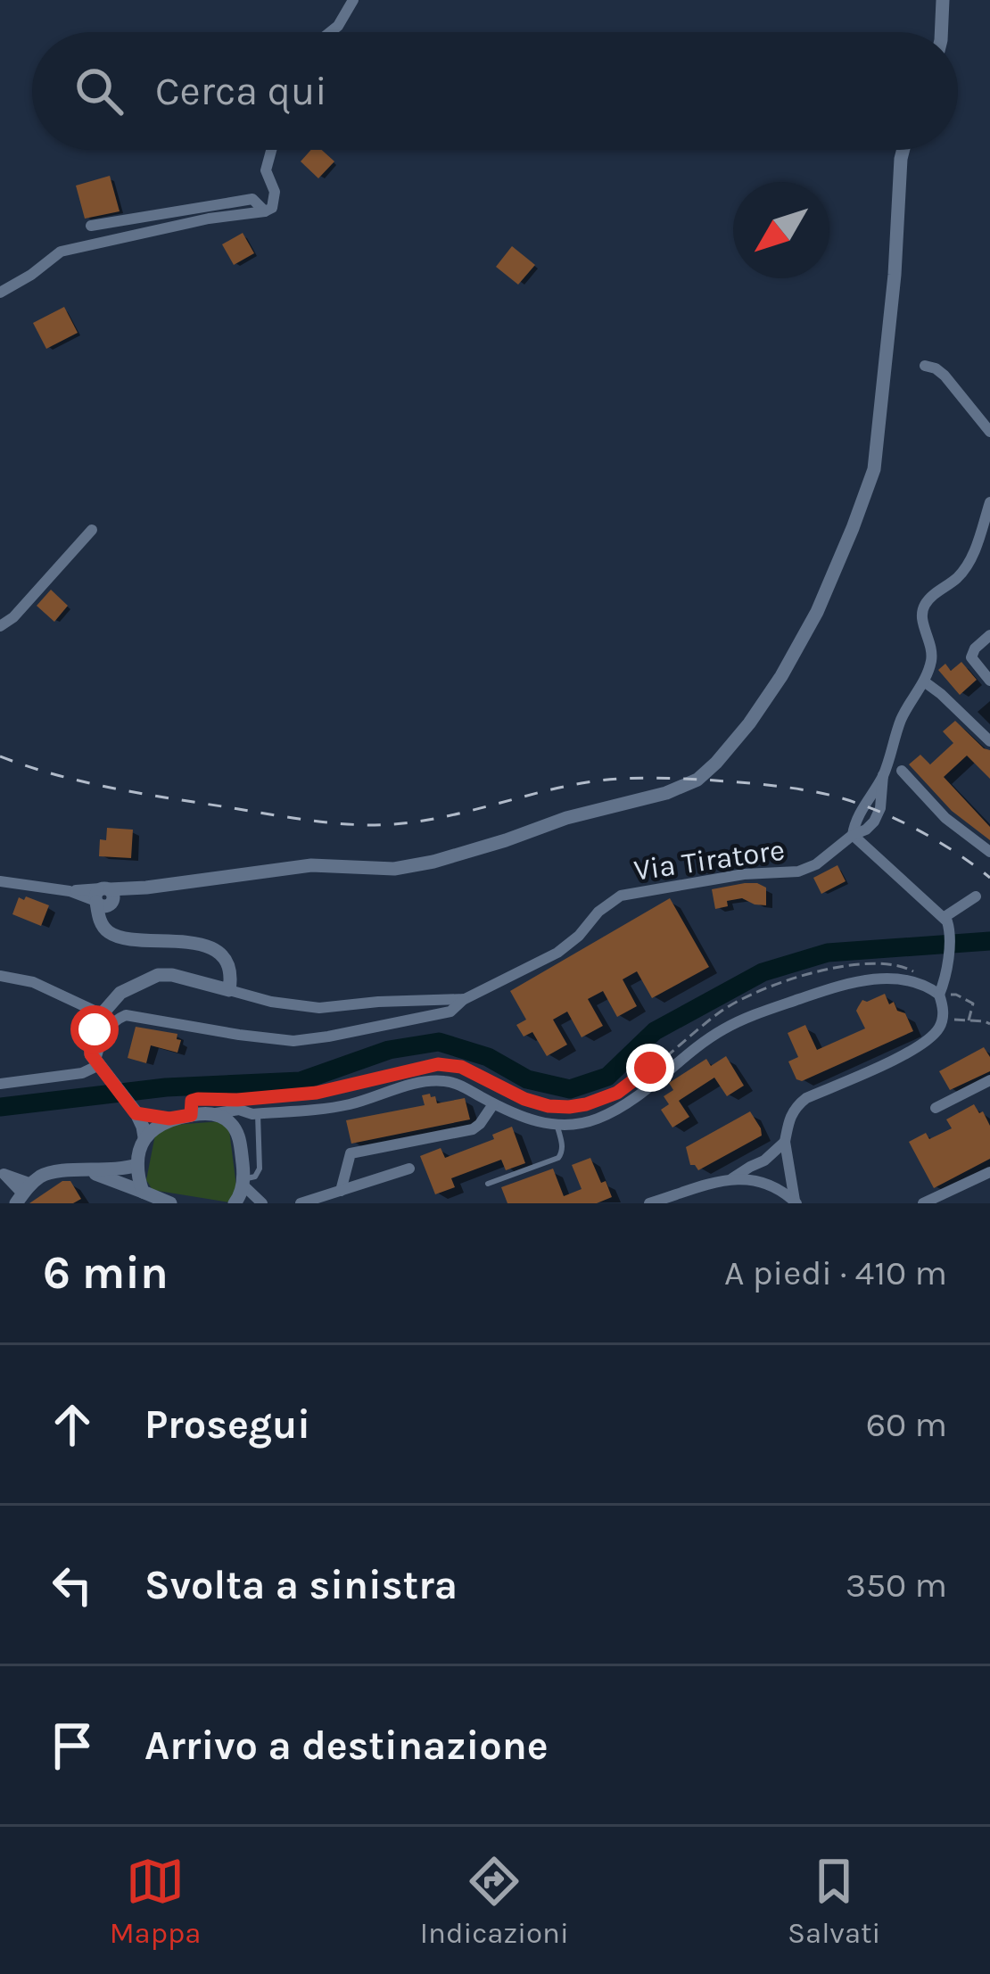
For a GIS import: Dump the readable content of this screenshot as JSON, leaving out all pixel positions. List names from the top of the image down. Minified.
{"streets":{"street":["Via Tiratore"]},"north":"bottom left","page":{"search":"Cerca qui","heading":["6 min","A piedi · 410 m"],"list":[["Prosegui","60 m"],["Svolta a sinistra","350 m"],"Arrivo a destinazione"],"nav":["Mappa","Indicazioni","Salvati"]}}
